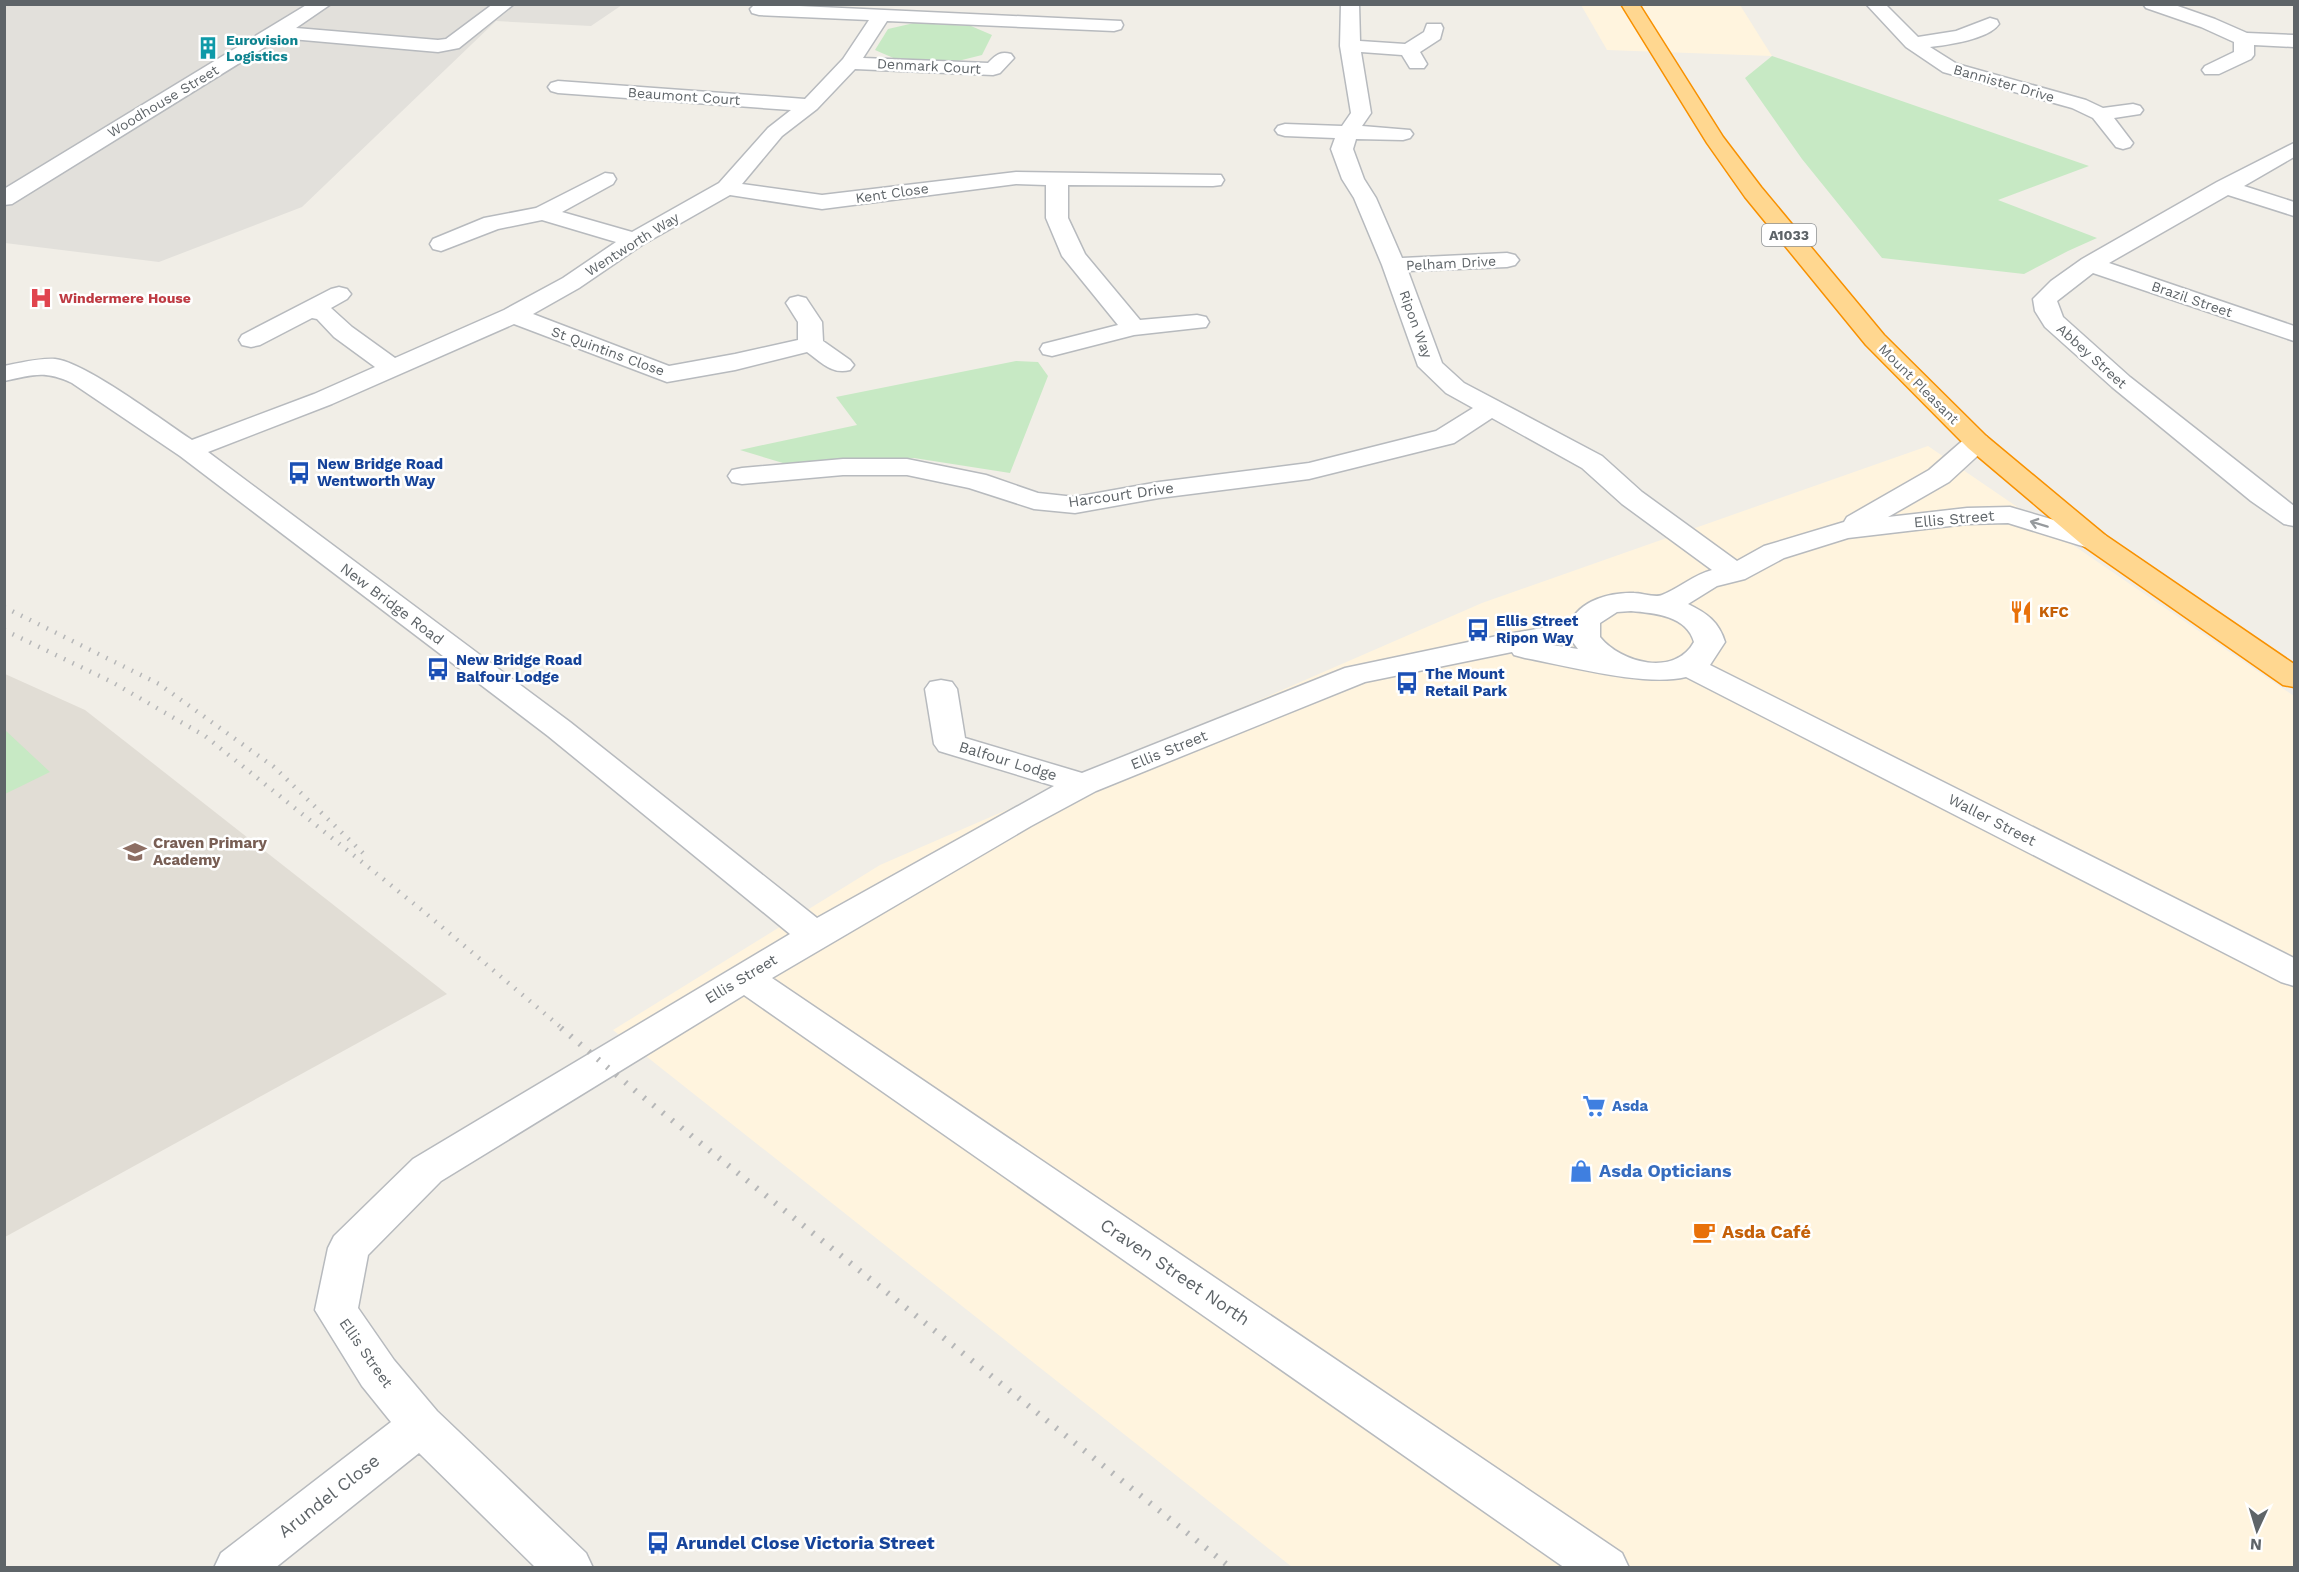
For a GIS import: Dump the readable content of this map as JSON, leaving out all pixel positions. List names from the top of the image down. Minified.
{"streets":{"highway":["A1033","Mount Pleasant"],"street":["Denmark Court","Bannister Drive","Beaumont Court","Woodhouse Street","Kent Close","Wentworth Way","Pelham Drive","Brazil Street","Ripon Way","St Quintins Close","Abbey Street","Harcourt Drive","Ellis Street","New Bridge Road","Balfour Lodge","Waller Street","Craven Street North","Arundel Close"]},"crossings":[["Denmark Court","Wentworth Way"],["Beaumont Court","Wentworth Way"],["Kent Close","Wentworth Way"],["Wentworth Way","St Quintins Close"],["Wentworth Way","New Bridge Road"],["Pelham Drive","Ripon Way"],["Brazil Street","Abbey Street"],["Ripon Way","Harcourt Drive"],["Ripon Way","Ellis Street"],["Mount Pleasant","Ellis Street"],["Ellis Street","New Bridge Road"],["Ellis Street","Balfour Lodge"],["Ellis Street","Craven Street North"],["Ellis Street","Arundel Close"]],"places":{"building":["Eurovision Logistics"],"hospital":["Windermere House"],"bus stop":["New Bridge Road Wentworth Way","Ellis Street Ripon Way","New Bridge Road Balfour Lodge","The Mount Retail Park","Arundel Close Victoria Street"],"restaurant":["KFC"],"school or university":["Craven Primary Academy"],"supermarket":["Asda"],"shop":["Asda Opticians"],"cafe":["Asda Café"]},"north":"bottom"}
